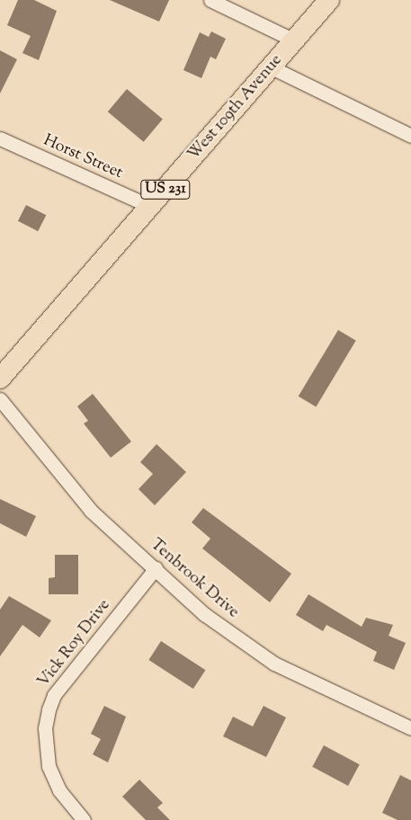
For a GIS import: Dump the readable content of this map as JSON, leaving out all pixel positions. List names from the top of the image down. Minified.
{"streets":{"main road":["West 109th Avenue","US 231"],"street":["Horst Street","Tenbrook Drive","Vick Roy Drive"]},"crossings":[["West 109th Avenue","Horst Street"],["Tenbrook Drive","Vick Roy Drive"]]}
